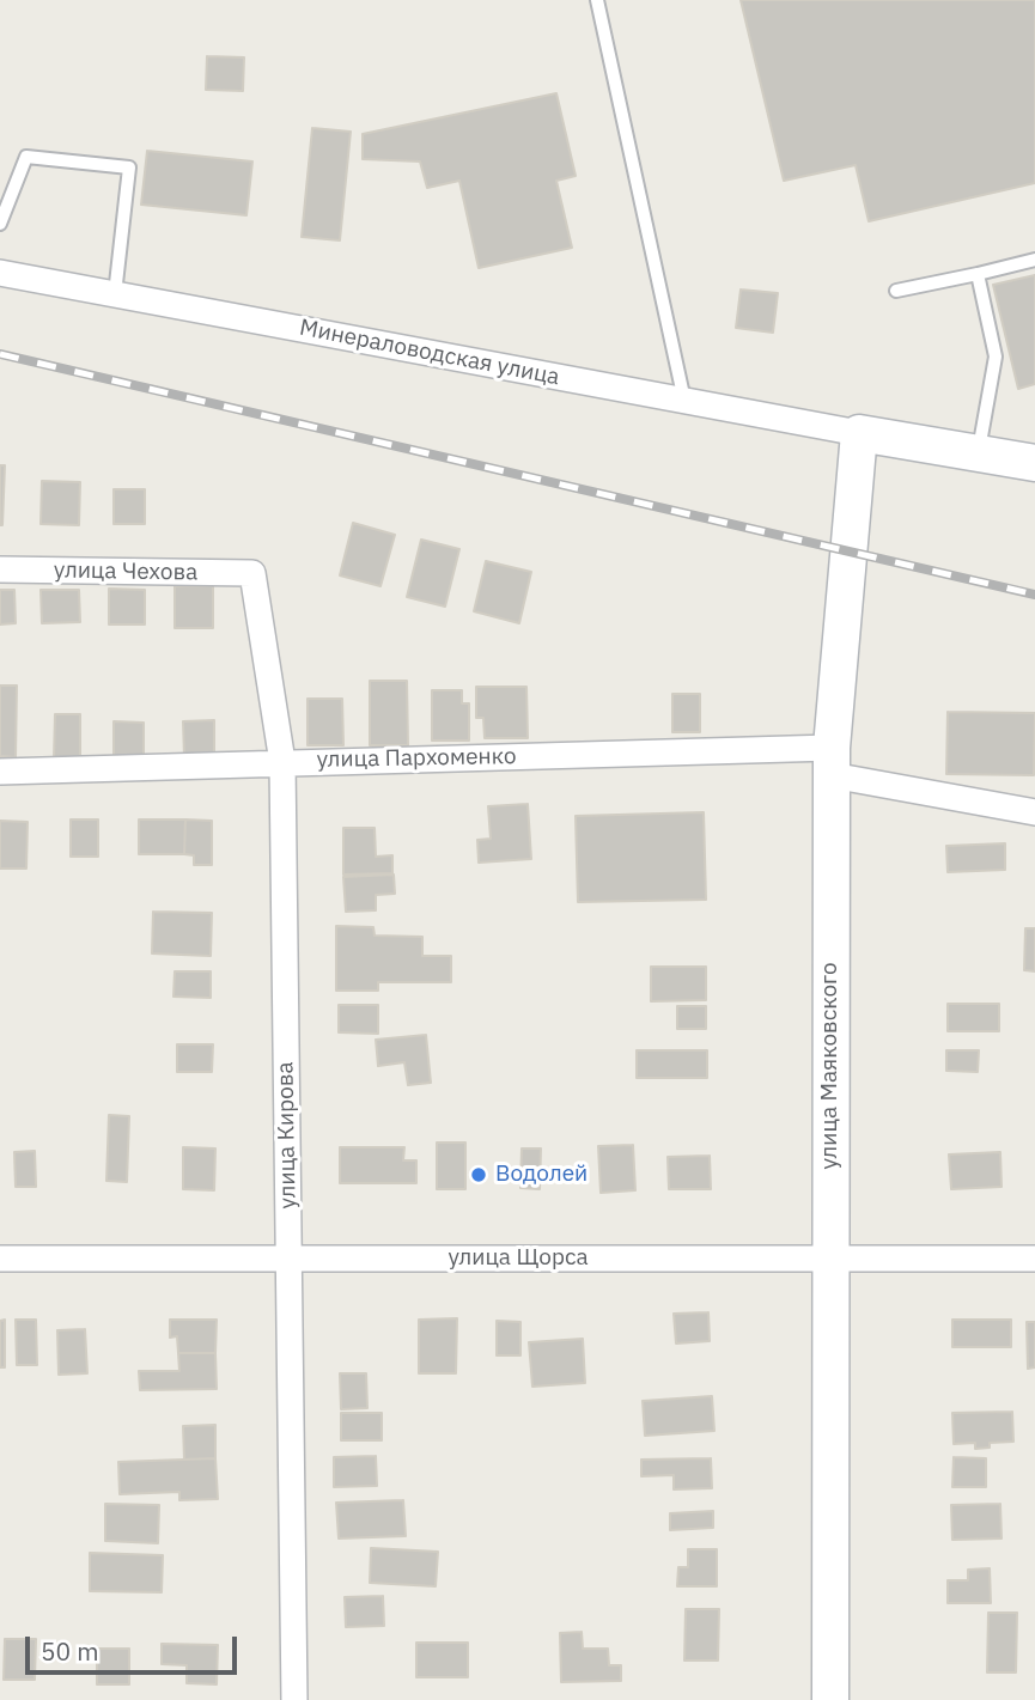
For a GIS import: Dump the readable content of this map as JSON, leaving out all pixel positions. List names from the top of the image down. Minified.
{"streets":{"street":["Минераловодская улица","улица Чехова","улица Пархоменко","улица Маяковского","улица Кирова","улица Щорса"]},"crossings":[["Минераловодская улица","улица Маяковского"],["улица Чехова","улица Кирова"],["улица Пархоменко","улица Маяковского"],["улица Пархоменко","улица Кирова"],["улица Маяковского","улица Щорса"],["улица Кирова","улица Щорса"]],"places":["Водолей"],"scale_bar":"50 m"}
